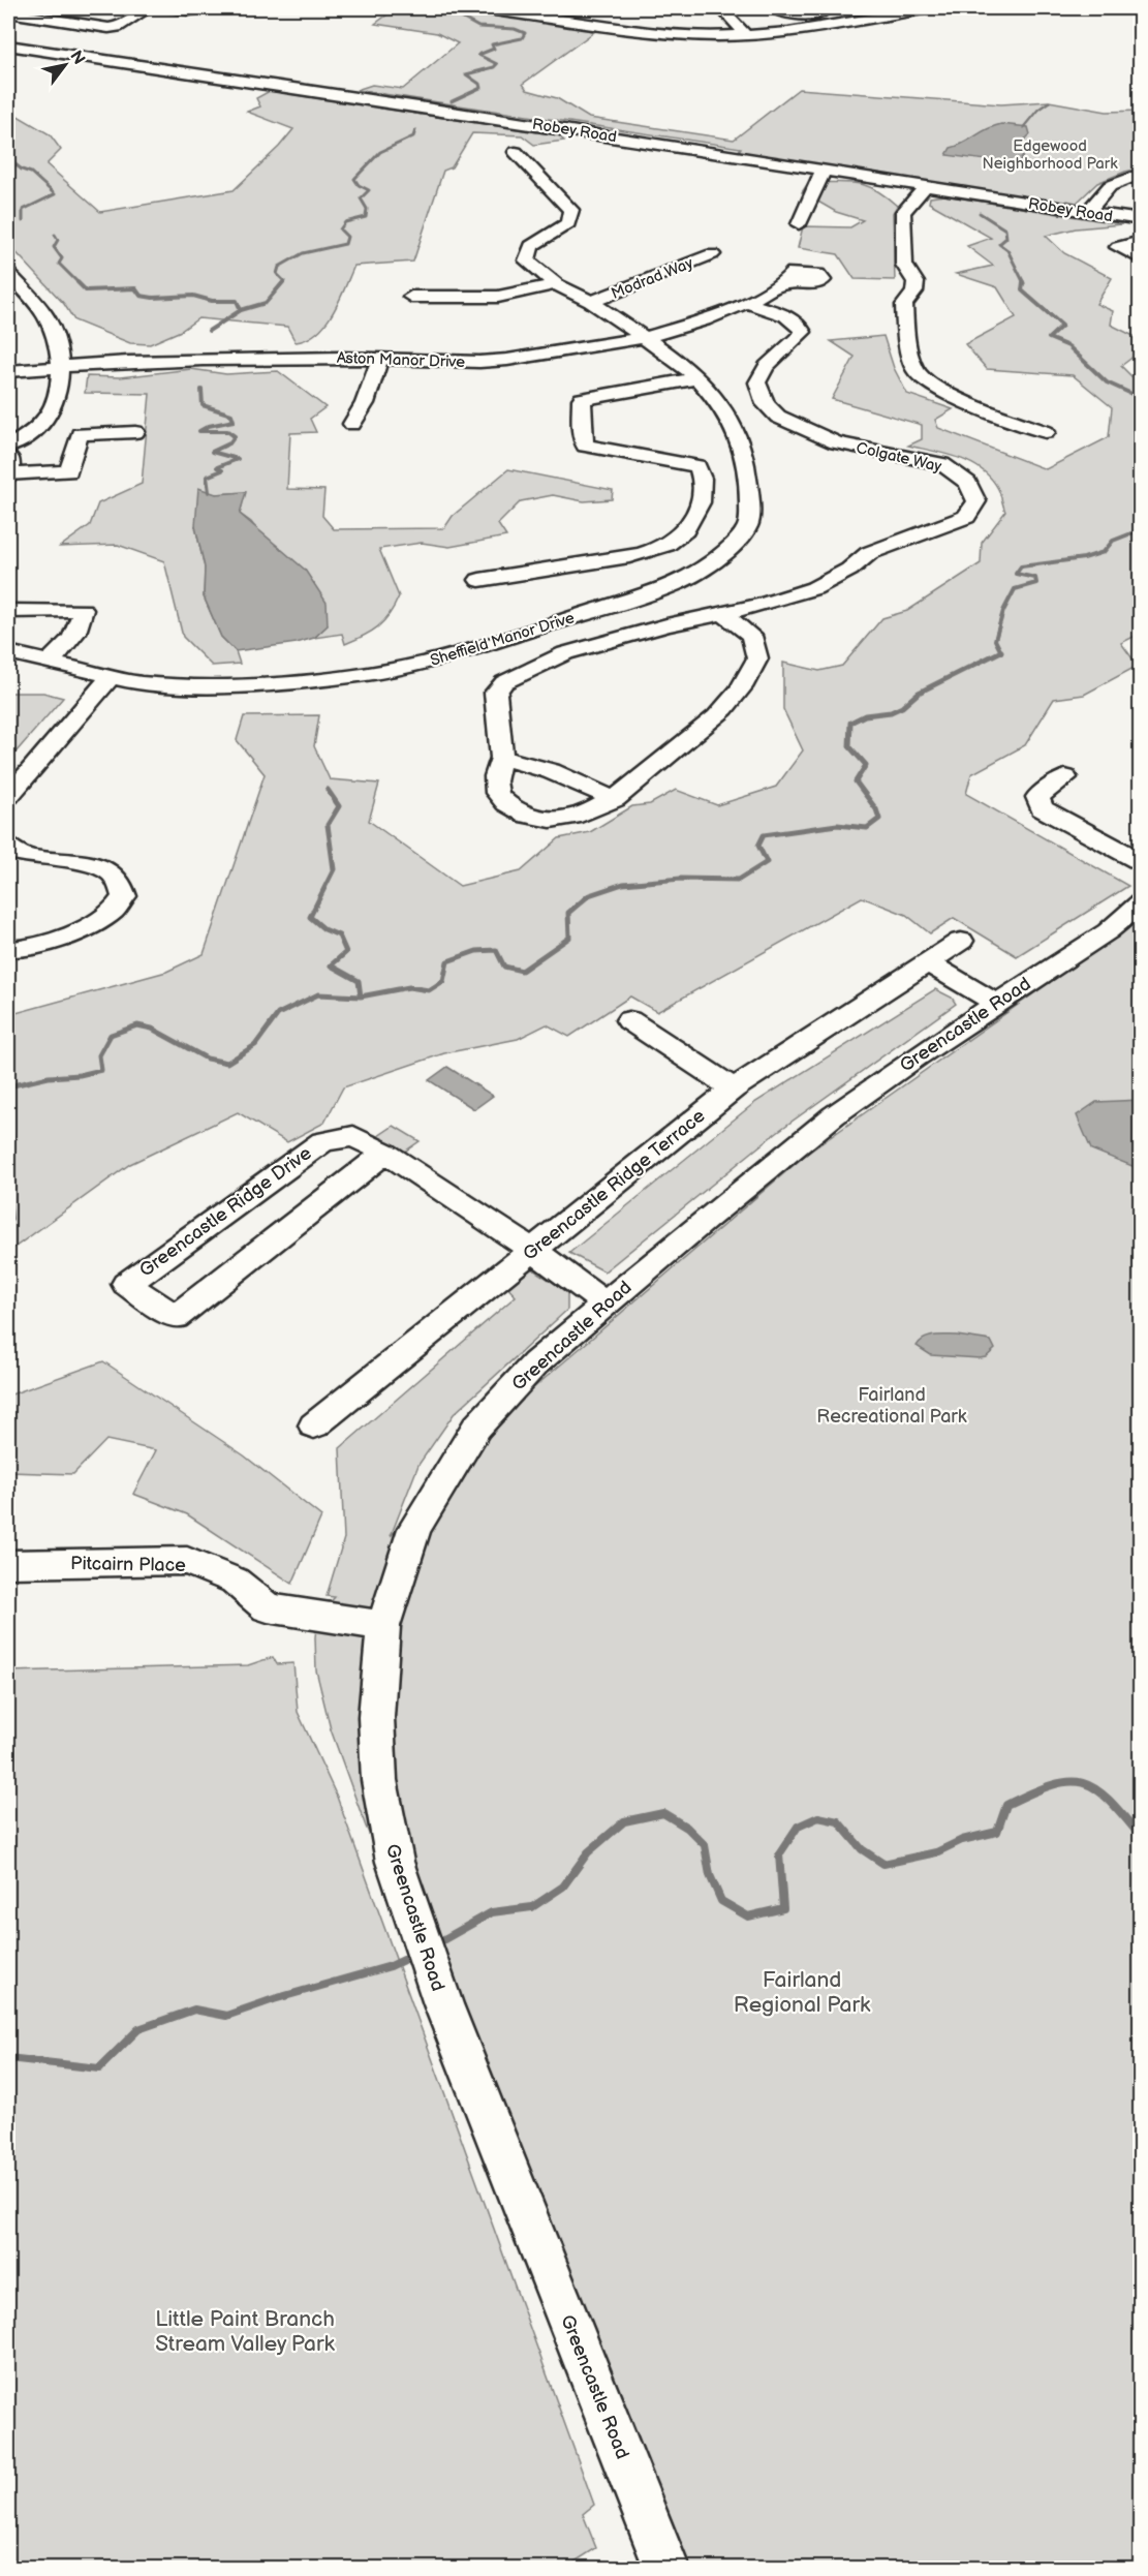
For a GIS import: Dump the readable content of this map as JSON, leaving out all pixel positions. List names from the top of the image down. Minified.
{"streets":{"street":["Robey Road","Modrad Way","Aston Manor Drive","Colgate Way","Sheffield Manor Drive","Greencastle Road","Greencastle Ridge Terrace","Greencastle Ridge Drive","Pitcairn Place"]},"crossings":[["Modrad Way","Sheffield Manor Drive"],["Aston Manor Drive","Colgate Way"],["Aston Manor Drive","Sheffield Manor Drive"],["Greencastle Road","Greencastle Ridge Drive"],["Greencastle Road","Pitcairn Place"],["Greencastle Ridge Terrace","Greencastle Ridge Drive"]],"parks":["Edgewood Neighborhood Park","Fairland Recreational Park","Fairland Regional Park","Little Paint Branch Stream Valley Park"],"north":"top right"}
